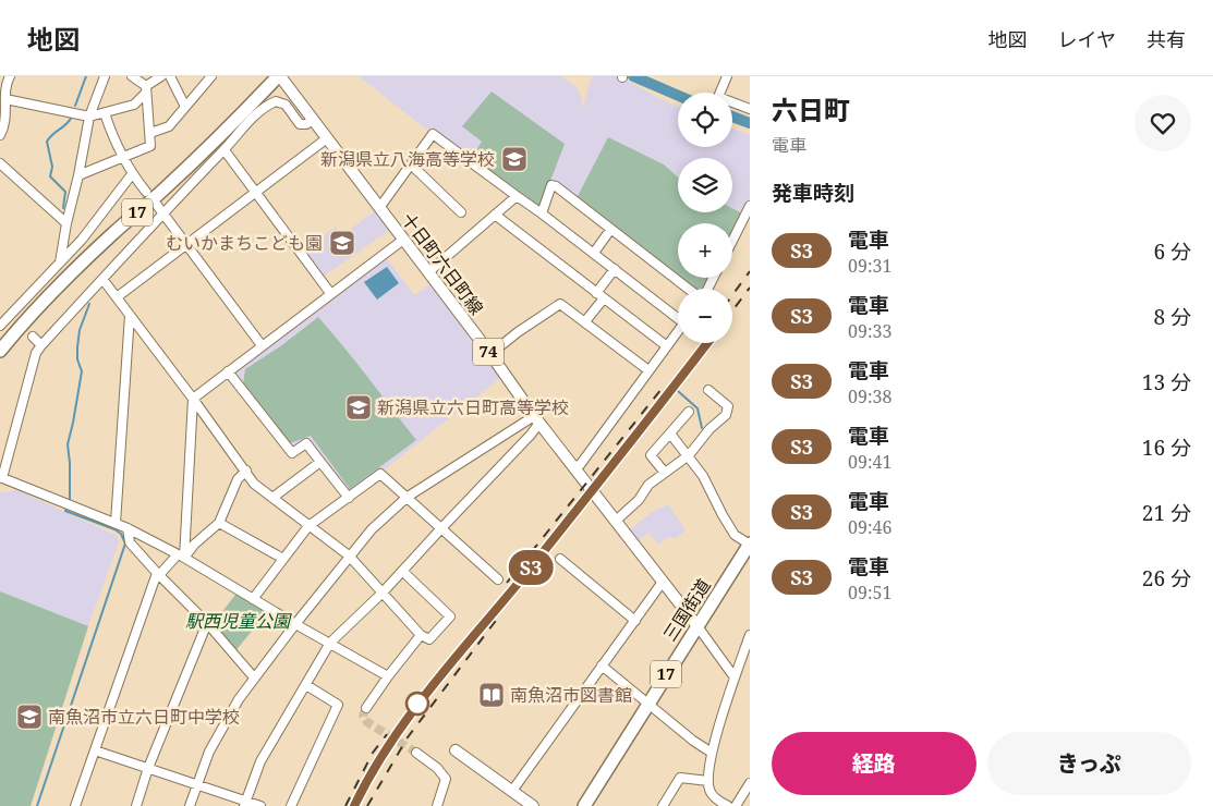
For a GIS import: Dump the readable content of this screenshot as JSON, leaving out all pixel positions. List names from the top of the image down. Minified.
{"streets":{"highway":["17","三国街道"],"main road":["十日町六日町線","74"]},"crossings":[["17","十日町六日町線"],["十日町六日町線","三国街道"]],"parks":["駅西児童公園"],"places":{"school or university":["新潟県立八海高等学校","むいかまちこども園","新潟県立六日町高等学校","南魚沼市立六日町中学校"],"library":["南魚沼市図書館"]},"page":{"header":"地図","nav":["地図","レイヤ","共有"],"on_map":"S3","heading":[["六日町","電車"],"発車時刻"],"map_buttons":["+","−"],"list":[{"mark":"S3","name":"電車","note":"09:31","value":"6 分"},{"mark":"S3","name":"電車","note":"09:33","value":"8 分"},{"mark":"S3","name":"電車","note":"09:38","value":"13 分"},{"mark":"S3","name":"電車","note":"09:41","value":"16 分"},{"mark":"S3","name":"電車","note":"09:46","value":"21 分"},{"mark":"S3","name":"電車","note":"09:51","value":"26 分"}],"buttons":["経路","きっぷ"]}}
